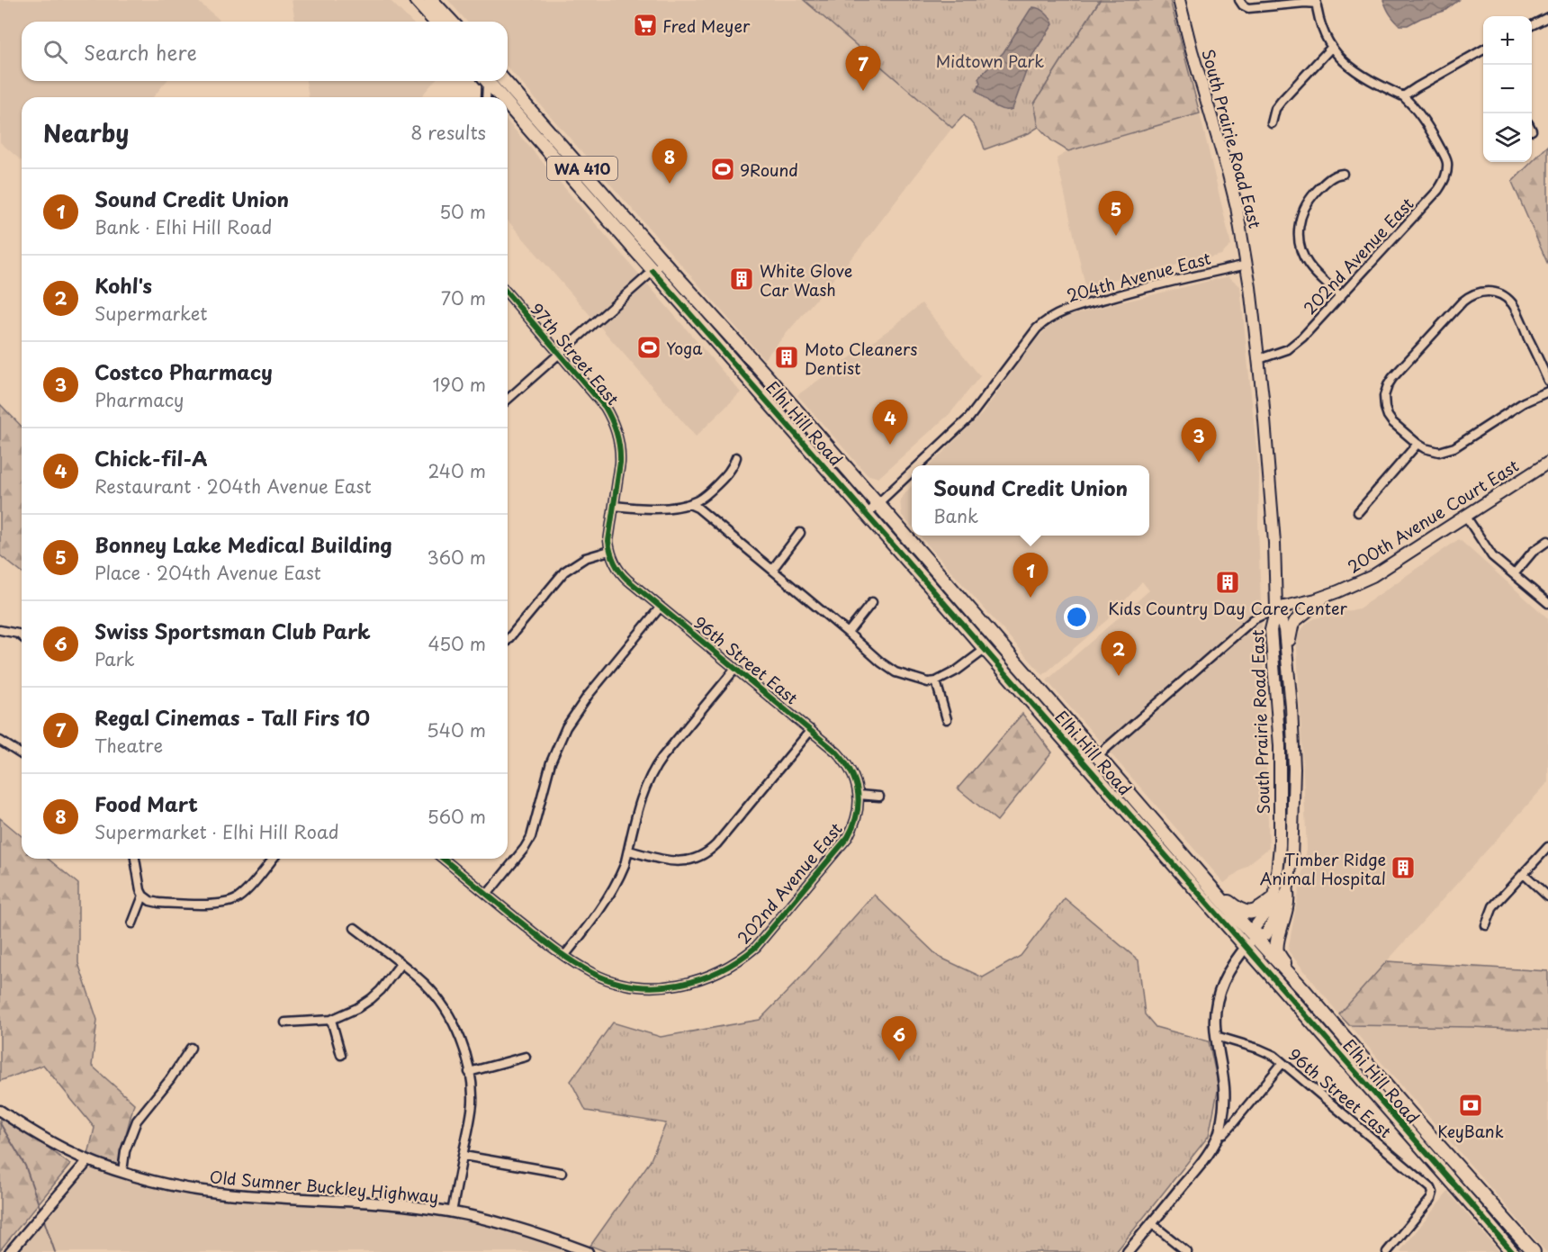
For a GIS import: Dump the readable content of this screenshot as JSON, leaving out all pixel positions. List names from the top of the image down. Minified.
{"streets":{"main road":["South Prairie Road East","WA 410","Elhi Hill Road","200th Avenue Court East"],"street":["202nd Avenue East","204th Avenue East","97th Street East","96th Street East","Old Sumner Buckley Highway"]},"crossings":[["South Prairie Road East","202nd Avenue East"],["South Prairie Road East","204th Avenue East"],["South Prairie Road East","Elhi Hill Road"],["South Prairie Road East","200th Avenue Court East"],["202nd Avenue East","96th Street East"],["204th Avenue East","Elhi Hill Road"],["97th Street East","96th Street East"],["Elhi Hill Road","200th Avenue Court East"]],"parks":["Midtown Park"],"places":{"supermarket":["Fred Meyer"],"sports":["9Round","Yoga"],"building":["White Glove Car Wash","Moto Cleaners Dentist","Kids Country Day Care Center","Timber Ridge Animal Hospital"],"bank":["KeyBank"]},"page":{"map_buttons":["+","−"],"search":"Search here","pins":["7","8","5","4","3","1","2","6"],"heading":["Nearby","8 results"],"list":[{"mark":"1","name":"Sound Credit Union","note":"Bank · Elhi Hill Road","value":"50 m"},{"mark":"2","name":"Kohl's","note":"Supermarket","value":"70 m"},{"mark":"3","name":"Costco Pharmacy","note":"Pharmacy","value":"190 m"},{"mark":"4","name":"Chick-fil-A","note":"Restaurant · 204th Avenue East","value":"240 m"},{"mark":"5","name":"Bonney Lake Medical Building","note":"Place · 204th Avenue East","value":"360 m"},{"mark":"6","name":"Swiss Sportsman Club Park","note":"Park","value":"450 m"},{"mark":"7","name":"Regal Cinemas - Tall Firs 10","note":"Theatre","value":"540 m"},{"mark":"8","name":"Food Mart","note":"Supermarket · Elhi Hill Road","value":"560 m"}],"popup":["Sound Credit Union","Bank"]}}
